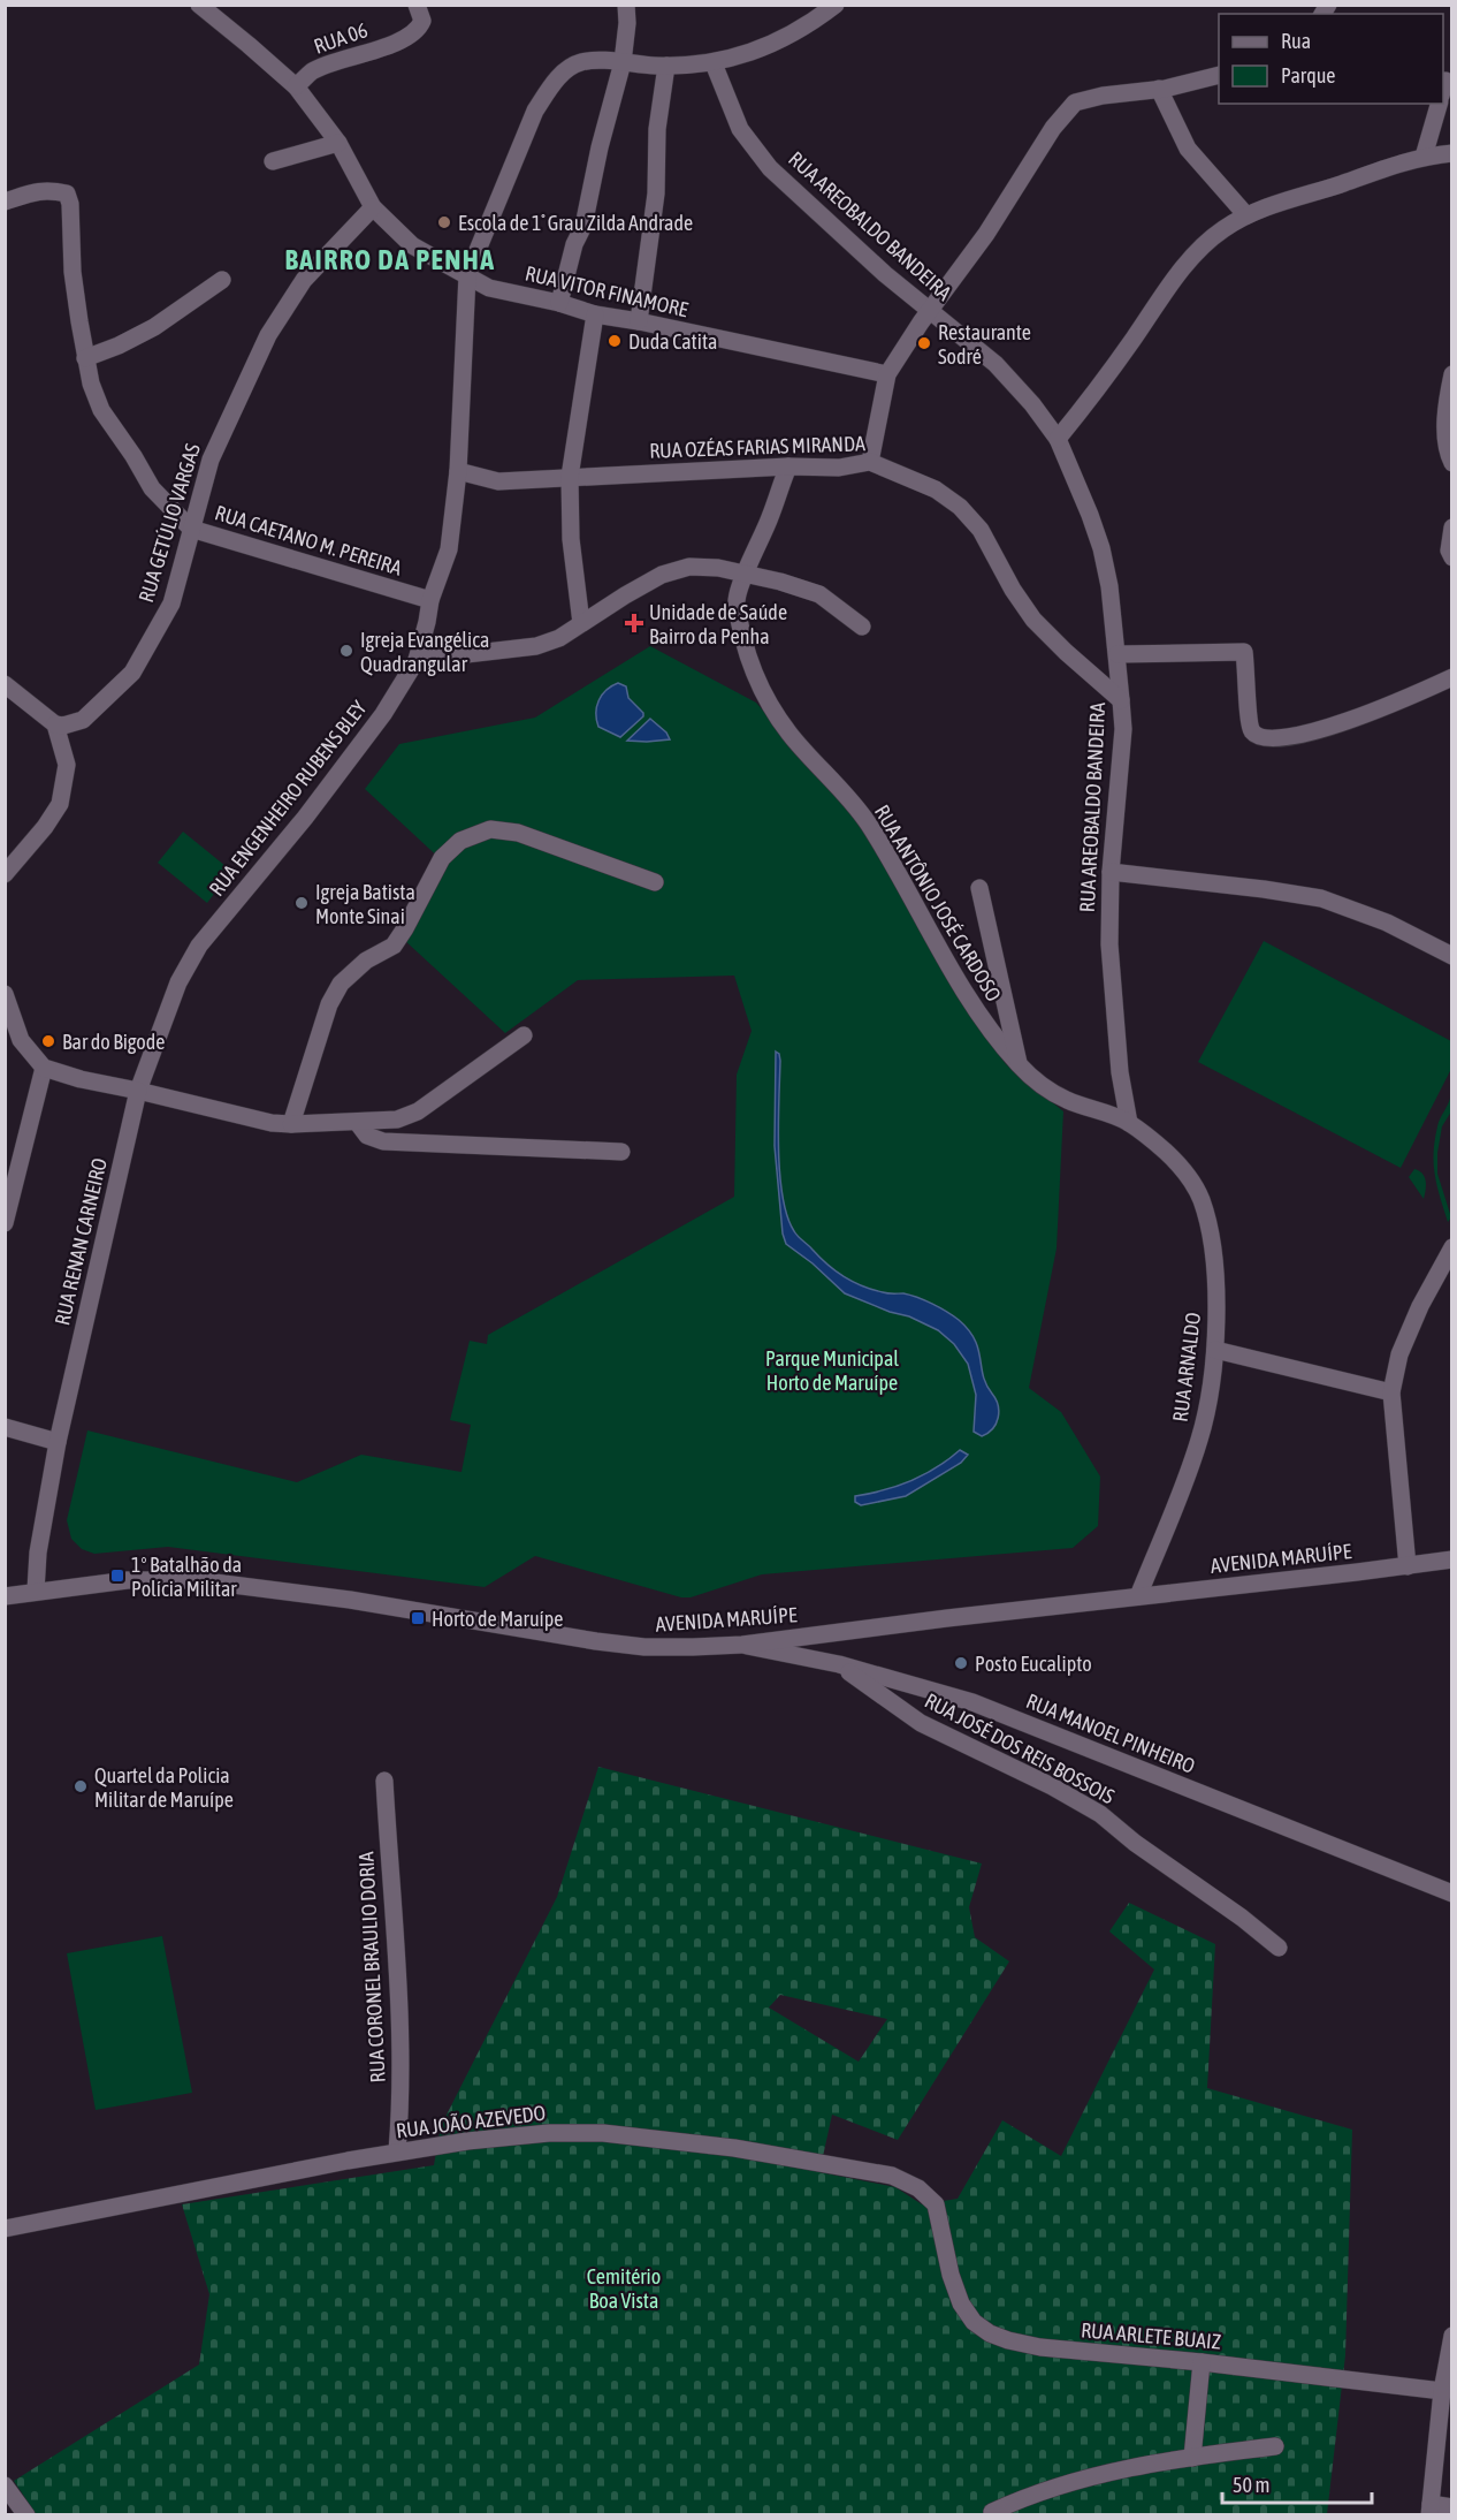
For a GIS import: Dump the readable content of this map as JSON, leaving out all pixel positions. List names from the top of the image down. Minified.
{"streets":{"street":["RUA 06","RUA AREOBALDO BANDEIRA","RUA VITOR FINAMORE","RUA OZÉAS FARIAS MIRANDA","RUA GETÚLIO VARGAS","RUA CAETANO M. PEREIRA","RUA ENGENHEIRO RUBENS BLEY","RUA ANTÔNIO JOSÉ CARDOSO","RUA RENAN CARNEIRO","RUA ARNALDO","AVENIDA MARUÍPE","RUA MANOEL PINHEIRO","RUA JOSÉ DOS REIS BOSSOIS","RUA CORONEL BRAULIO DORIA","RUA JOÃO AZEVEDO","RUA ARLETE BUAIZ"]},"crossings":[["RUA 06","RUA VITOR FINAMORE"],["RUA AREOBALDO BANDEIRA","RUA OZÉAS FARIAS MIRANDA"],["RUA AREOBALDO BANDEIRA","RUA ENGENHEIRO RUBENS BLEY"],["RUA AREOBALDO BANDEIRA","RUA ANTÔNIO JOSÉ CARDOSO"],["RUA AREOBALDO BANDEIRA","RUA ARNALDO"],["RUA VITOR FINAMORE","RUA GETÚLIO VARGAS"],["RUA VITOR FINAMORE","RUA ENGENHEIRO RUBENS BLEY"],["RUA OZÉAS FARIAS MIRANDA","RUA ENGENHEIRO RUBENS BLEY"],["RUA OZÉAS FARIAS MIRANDA","RUA ANTÔNIO JOSÉ CARDOSO"],["RUA GETÚLIO VARGAS","RUA CAETANO M. PEREIRA"],["RUA CAETANO M. PEREIRA","RUA ENGENHEIRO RUBENS BLEY"],["RUA ENGENHEIRO RUBENS BLEY","RUA RENAN CARNEIRO"],["RUA ANTÔNIO JOSÉ CARDOSO","RUA ARNALDO"],["RUA ARNALDO","AVENIDA MARUÍPE"],["AVENIDA MARUÍPE","RUA MANOEL PINHEIRO"],["RUA MANOEL PINHEIRO","RUA JOSÉ DOS REIS BOSSOIS"],["RUA CORONEL BRAULIO DORIA","RUA JOÃO AZEVEDO"],["RUA JOÃO AZEVEDO","RUA ARLETE BUAIZ"]],"districts":["BAIRRO DA PENHA"],"parks":["Parque Municipal Horto de Maruípe","Cemitério Boa Vista"],"places":{"other":["Escola de 1˚ Grau Zilda Andrade","Duda Catita","Restaurante Sodré","Igreja Evangélica Quadrangular","Igreja Batista Monte Sinai","Bar do Bigode","Posto Eucalipto","Quartel da Policia Militar de Maruípe"],"health":["Unidade de Saúde Bairro da Penha"],"transit":["1° Batalhão da Polícia Militar","Horto de Maruípe"]},"legend":["Rua","Parque"],"scale_bar":"50 m"}
